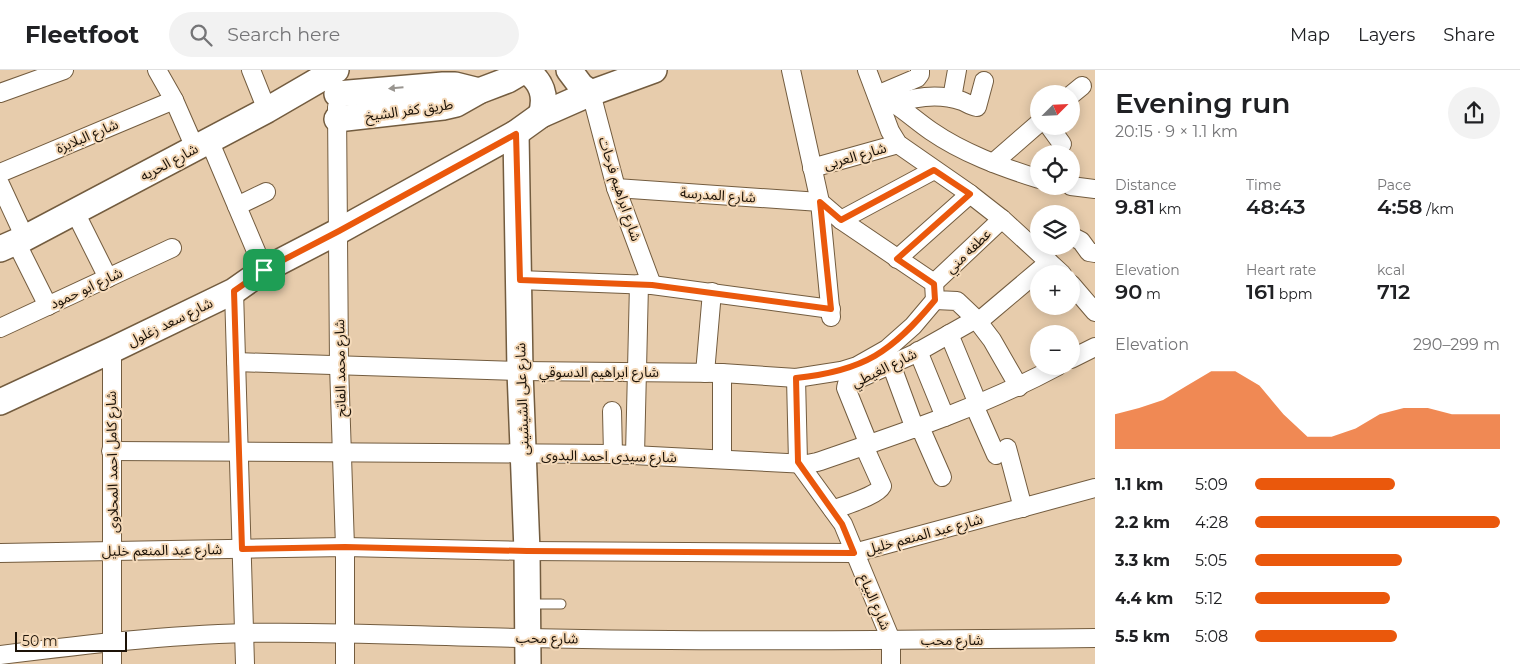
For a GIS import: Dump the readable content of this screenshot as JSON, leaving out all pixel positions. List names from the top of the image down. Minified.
{"streets":{"street":["طريق كفر الشيخ","شارع البلايزة","شارع العربى","شارع الحريه","شارع ابراهيم فرحات","شارع المدرسة","عطفه مني","شارع ابو حمود","شارع سعد زغلول","شارع محمد الفاتح","شارع الغيطي","شارع ابراهيم الدسوقي","شارع على الشيشينى","شارع سيدى احمد البدوى","شارع كامل احمد المحلاوى","شارع عبد المنعم خليل","شارع البياع","شارع محب"]},"crossings":[["طريق كفر الشيخ","شارع الحريه"],["طريق كفر الشيخ","شارع محمد الفاتح"],["شارع الحريه","شارع محمد الفاتح"],["شارع ابراهيم فرحات","شارع المدرسة"],["شارع ابراهيم فرحات","شارع سعد زغلول"],["عطفه مني","شارع ابراهيم الدسوقي"],["شارع سعد زغلول","شارع محمد الفاتح"],["شارع سعد زغلول","شارع على الشيشينى"],["شارع سعد زغلول","شارع كامل احمد المحلاوى"],["شارع محمد الفاتح","شارع ابراهيم الدسوقي"],["شارع محمد الفاتح","شارع سيدى احمد البدوى"],["شارع محمد الفاتح","شارع عبد المنعم خليل"],["شارع محمد الفاتح","شارع محب"],["شارع الغيطي","شارع سيدى احمد البدوى"],["شارع ابراهيم الدسوقي","شارع على الشيشينى"],["شارع على الشيشينى","شارع سيدى احمد البدوى"],["شارع على الشيشينى","شارع عبد المنعم خليل"],["شارع على الشيشينى","شارع محب"],["شارع سيدى احمد البدوى","شارع كامل احمد المحلاوى"],["شارع سيدى احمد البدوى","شارع البياع"],["شارع كامل احمد المحلاوى","شارع عبد المنعم خليل"],["شارع كامل احمد المحلاوى","شارع محب"],["شارع عبد المنعم خليل","شارع البياع"],["شارع البياع","شارع محب"]],"scale_bar":"50 m","north":"top right","page":{"header":"Fleetfoot","search":"Search here","nav":["Map","Layers","Share"],"heading":["Evening run","20:15 · 9 × 1.1 km"],"map_buttons":["+","−"],"stats":[["Distance","9.81 km"],["Time","48:43"],["Pace","4:58 /km"],["Elevation","90 m"],["Heart rate","161 bpm"],["kcal","712"]],"chart":["Elevation","290–299 m"],"list":[{"name":"1.1 km","note":"5:09"},{"name":"2.2 km","note":"4:28"},{"name":"3.3 km","note":"5:05"},{"name":"4.4 km","note":"5:12"},{"name":"5.5 km","note":"5:08"}],"scale":"50 m"}}
